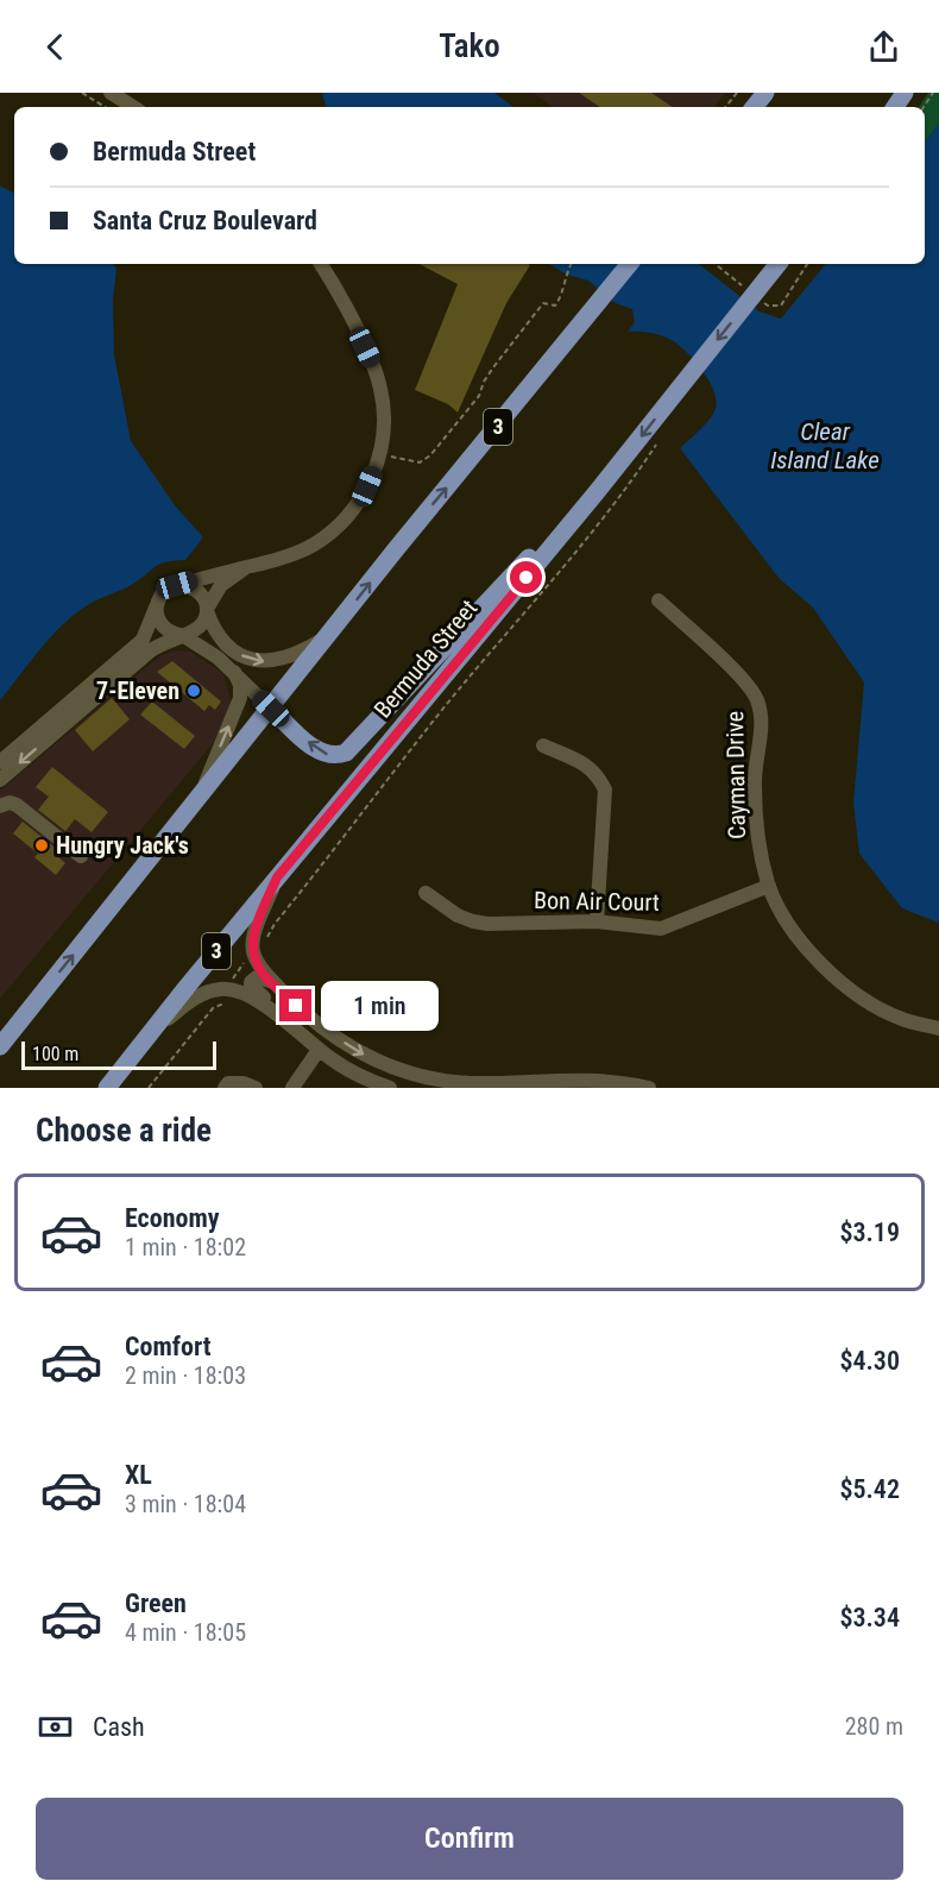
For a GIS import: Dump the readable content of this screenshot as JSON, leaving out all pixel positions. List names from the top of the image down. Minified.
{"streets":{"main road":["3","Bermuda Street"],"street":["Cayman Drive","Bon Air Court"]},"crossings":[["Cayman Drive","Bon Air Court"]],"water":["Clear Island Lake"],"places":["7-Eleven","Hungry Jack's"],"scale_bar":"100 m","page":{"header":"Tako","banner":["Bermuda Street","Santa Cruz Boulevard"],"bubble":"1 min","scale":"100 m","heading":"Choose a ride","list":[{"name":"Economy","note":"1 min · 18:02","value":"$3.19"},{"name":"Comfort","note":"2 min · 18:03","value":"$4.30"},{"name":"XL","note":"3 min · 18:04","value":"$5.42"},{"name":"Green","note":"4 min · 18:05","value":"$3.34"}],"pay":["Cash","280 m"],"buttons":"Confirm"}}
